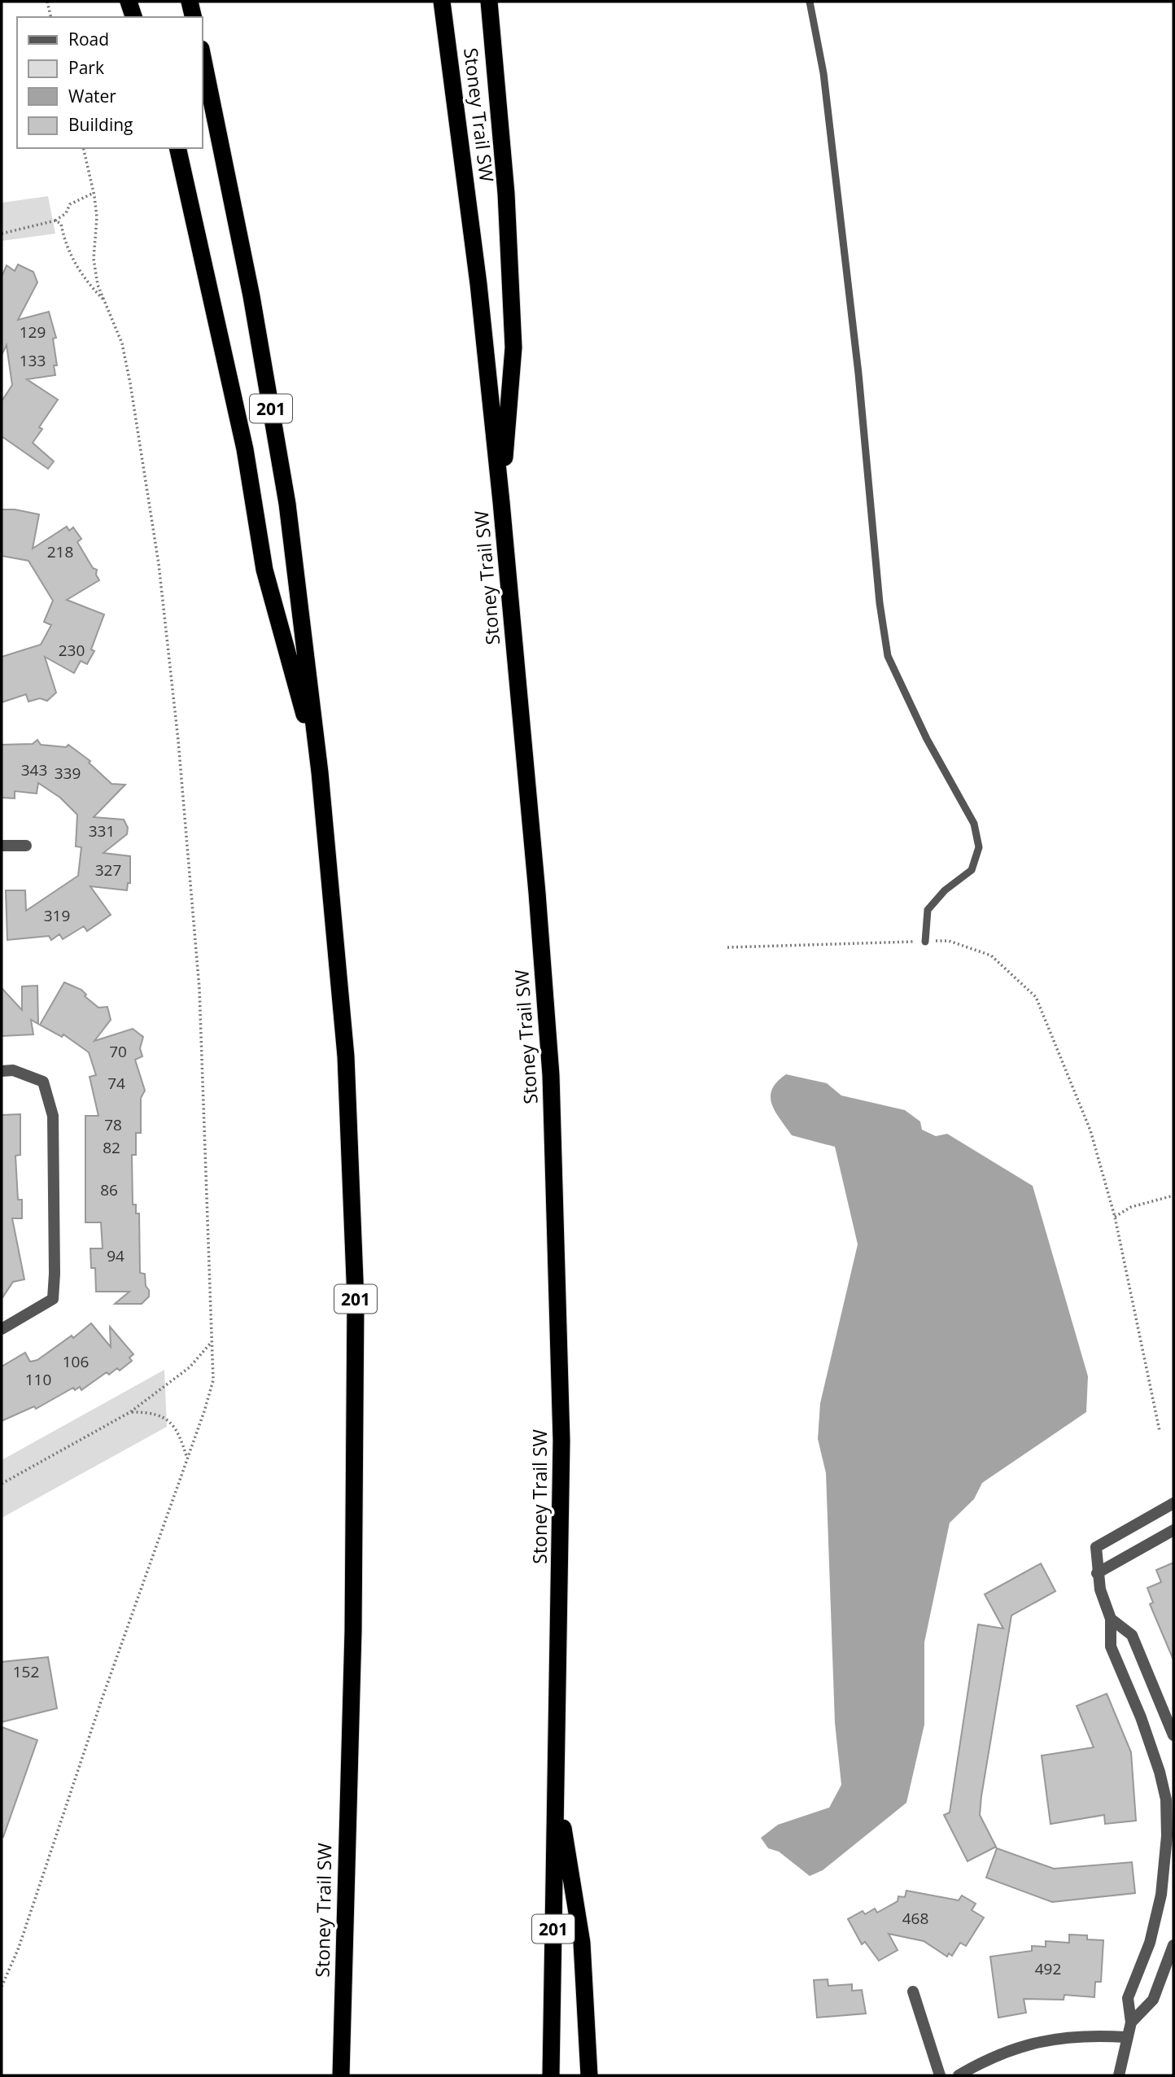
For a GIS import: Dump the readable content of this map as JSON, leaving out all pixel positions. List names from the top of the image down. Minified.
{"streets":{"highway":["Stoney Trail SW","201"]},"house_numbers":["129","133","218","230","343","339","331","327","319","70","74","78","82","86","94","106","110","152","468","492"],"legend":["Road","Park","Water","Building"]}
